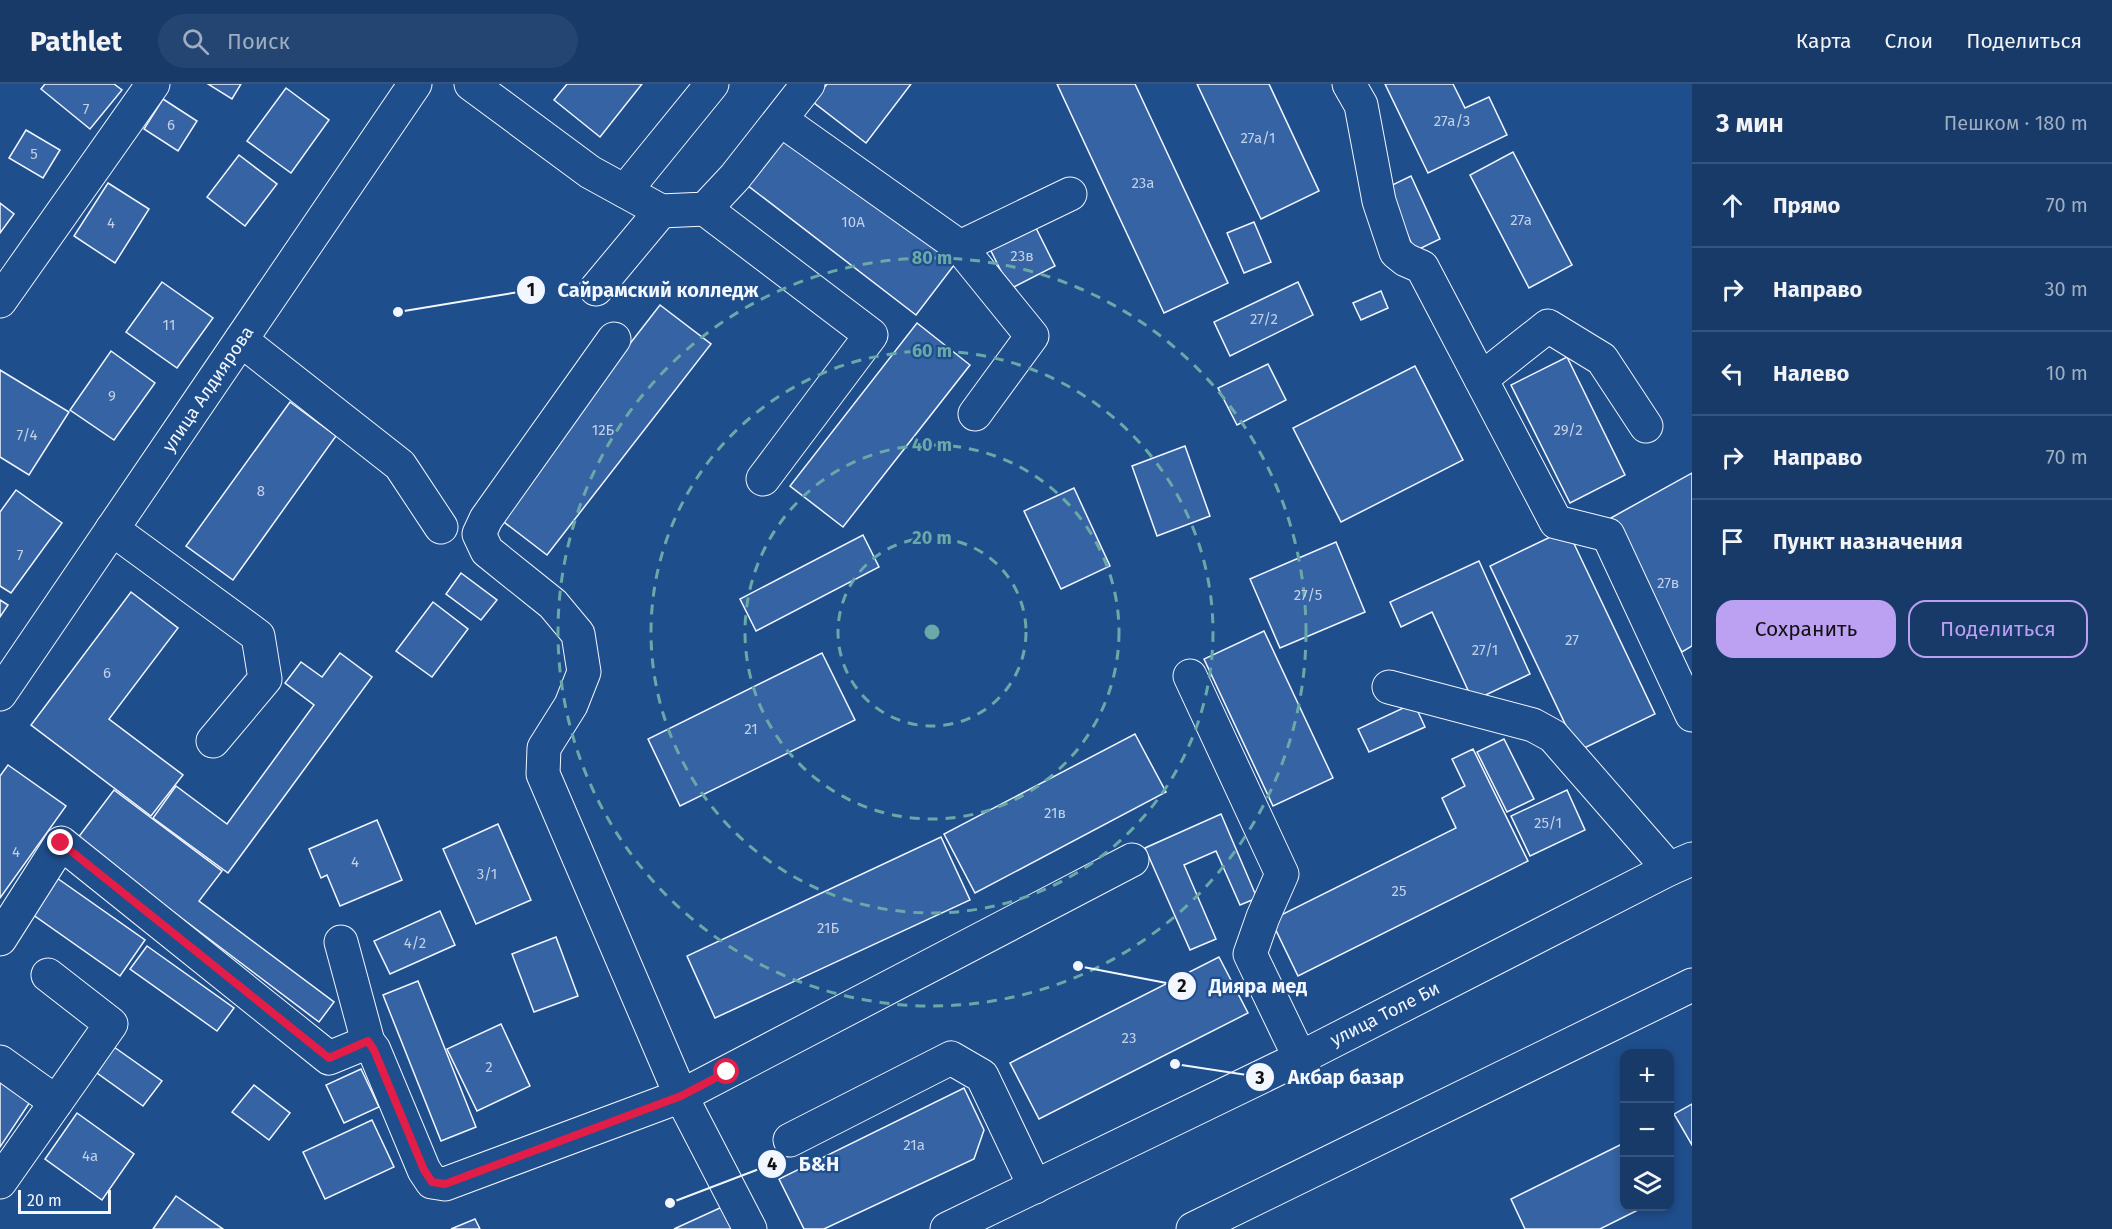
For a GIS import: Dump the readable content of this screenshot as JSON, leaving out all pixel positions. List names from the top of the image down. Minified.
{"streets":{"main road":["улица Алдиярова","улица Толе Би"]},"places":["Сайрамский колледж","Дияра мед","Акбар базар","Б&Н"],"house_numbers":["7","27а/3","6","27а/1","5","23а","27а","10А","4","23в","27/2","11","9","12Б","29/2","7/4","8","7","27в","27/5","27","27/1","6","21","21в","25/1","4","4","3/1","25","21Б","4/2","23","2","21а","4а"],"scale_bar":"20 m","page":{"header":"Pathlet","search":"Поиск","nav":["Карта","Слои","Поделиться"],"heading":["3 мин","Пешком · 180 m"],"list":[["Прямо","70 m"],["Направо","30 m"],["Налево","10 m"],["Направо","70 m"],"Пункт назначения"],"buttons":["Сохранить","Поделиться"],"map_buttons":["+","−"],"scale":"20 m"},"rings":["80 m","60 m","40 m","20 m"]}
